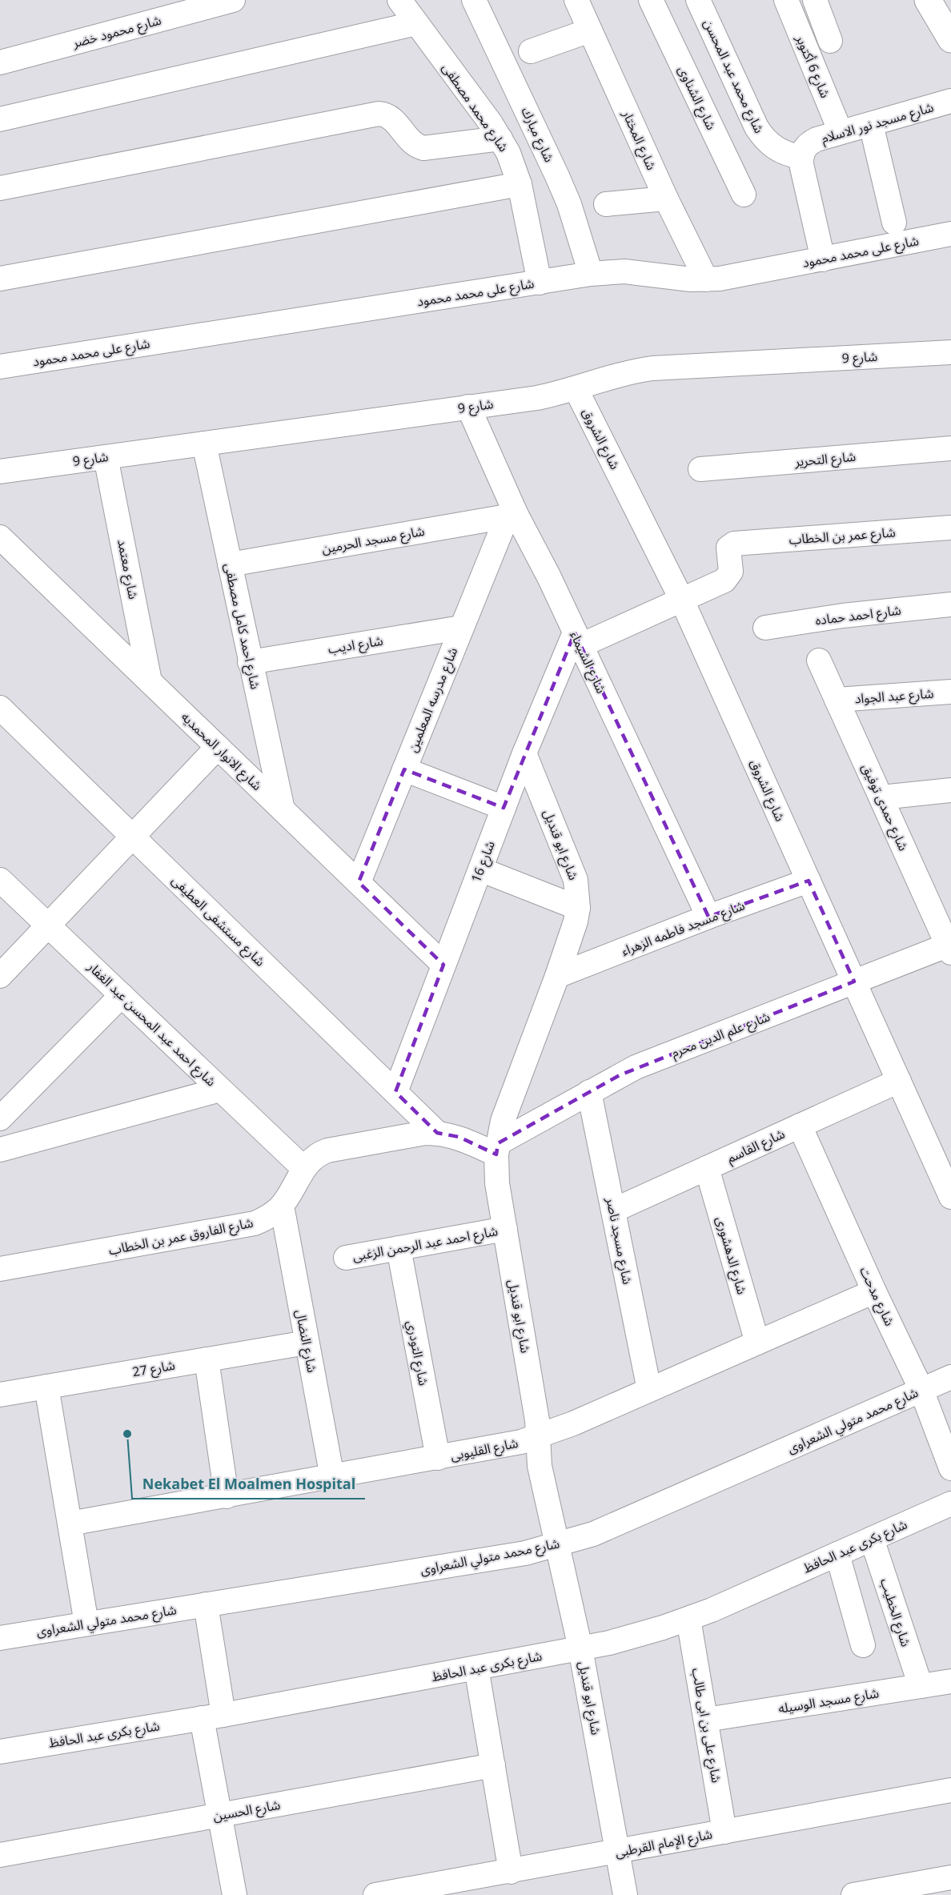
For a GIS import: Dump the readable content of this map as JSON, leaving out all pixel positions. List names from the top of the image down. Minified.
{"streets":{"street":["شارع محمود خضر","شارع 6 أكتوبر","شارع محمد عبد المحسن","شارع الشناوى","شارع محمد مصطفى","شارع مسجد نور الاسلام","شارع مبارك","شارع المختار","شارع على محمد محمود","شارع 9","شارع الشروق","شارع التحرير","شارع عمر بن الخطاب","شارع مسجد الحرمين","شارع معتمد","شارع احمد حماده","شارع احمد كامل مصطفى","شارع اديب","شارع الشيماء","شارع عبد الجواد","شارع مدرسه المعلمين","شارع الانوار المحمديه","شارع حمدى توفيق","شارع ابو قنديل","شارع 16","شارع مستشفى العطيفى","شارع مسجد فاطمه الزهراء","شارع احمد عبد المحسن عبد الغفار","شارع علم الدين محرم","شارع القاسم","شارع الفاروق عمر بن الخطاب","شارع مسجد ناصر","شارع احمد عبد الرحمن الزغبى","شارع الدهشورى","شارع مدحت","شارع النضال","شارع التودري","شارع 27","شارع محمد متولي الشعراوى","شارع القليوبى","شارع بكرى عبد الحافظ","شارع الخطيب","شارع مسجد الوسيله","شارع على بن ابى طالب","شارع الحسين","شارع الإمام القرطبى"]},"crossings":[["شارع 6 أكتوبر","شارع مسجد نور الاسلام"],["شارع محمد عبد المحسن","شارع مسجد نور الاسلام"],["شارع محمد مصطفى","شارع على محمد محمود"],["شارع مبارك","شارع على محمد محمود"],["شارع المختار","شارع على محمد محمود"],["شارع 9","شارع الشروق"],["شارع 9","شارع معتمد"],["شارع 9","شارع احمد كامل مصطفى"],["شارع 9","شارع الشيماء"],["شارع الشروق","شارع عمر بن الخطاب"],["شارع الشروق","شارع مسجد فاطمه الزهراء"],["شارع الشروق","شارع علم الدين محرم"],["شارع الشروق","شارع القاسم"],["شارع مسجد الحرمين","شارع احمد كامل مصطفى"],["شارع مسجد الحرمين","شارع الشيماء"],["شارع مسجد الحرمين","شارع مدرسه المعلمين"],["شارع معتمد","شارع الانوار المحمديه"],["شارع احمد كامل مصطفى","شارع اديب"],["شارع احمد كامل مصطفى","شارع الانوار المحمديه"],["شارع اديب","شارع مدرسه المعلمين"],["شارع الشيماء","شارع مدرسه المعلمين"],["شارع الشيماء","شارع 16"],["شارع الشيماء","شارع مسجد فاطمه الزهراء"],["شارع عبد الجواد","شارع حمدى توفيق"],["شارع مدرسه المعلمين","شارع الانوار المحمديه"],["شارع الانوار المحمديه","شارع 16"],["شارع حمدى توفيق","شارع علم الدين محرم"],["شارع ابو قنديل","شارع 16"],["شارع ابو قنديل","شارع مسجد فاطمه الزهراء"],["شارع ابو قنديل","شارع علم الدين محرم"],["شارع ابو قنديل","شارع الفاروق عمر بن الخطاب"],["شارع ابو قنديل","شارع احمد عبد الرحمن الزغبى"],["شارع ابو قنديل","شارع محمد متولي الشعراوى"],["شارع ابو قنديل","شارع القليوبى"],["شارع ابو قنديل","شارع بكرى عبد الحافظ"],["شارع ابو قنديل","شارع الإمام القرطبى"],["شارع 16","شارع مستشفى العطيفى"],["شارع مستشفى العطيفى","شارع الفاروق عمر بن الخطاب"],["شارع احمد عبد المحسن عبد الغفار","شارع الفاروق عمر بن الخطاب"],["شارع علم الدين محرم","شارع الفاروق عمر بن الخطاب"],["شارع علم الدين محرم","شارع مسجد ناصر"],["شارع القاسم","شارع مسجد ناصر"],["شارع القاسم","شارع الدهشورى"],["شارع القاسم","شارع مدحت"],["شارع الفاروق عمر بن الخطاب","شارع النضال"],["شارع مسجد ناصر","شارع القليوبى"],["شارع احمد عبد الرحمن الزغبى","شارع التودري"],["شارع الدهشورى","شارع القليوبى"],["شارع مدحت","شارع محمد متولي الشعراوى"],["شارع مدحت","شارع القليوبى"],["شارع النضال","شارع 27"],["شارع النضال","شارع القليوبى"],["شارع التودري","شارع القليوبى"],["شارع بكرى عبد الحافظ","شارع الخطيب"],["شارع بكرى عبد الحافظ","شارع على بن ابى طالب"],["شارع الخطيب","شارع مسجد الوسيله"],["شارع مسجد الوسيله","شارع على بن ابى طالب"],["شارع على بن ابى طالب","شارع الإمام القرطبى"]],"places":["Nekabet El Moalmen Hospital"]}
